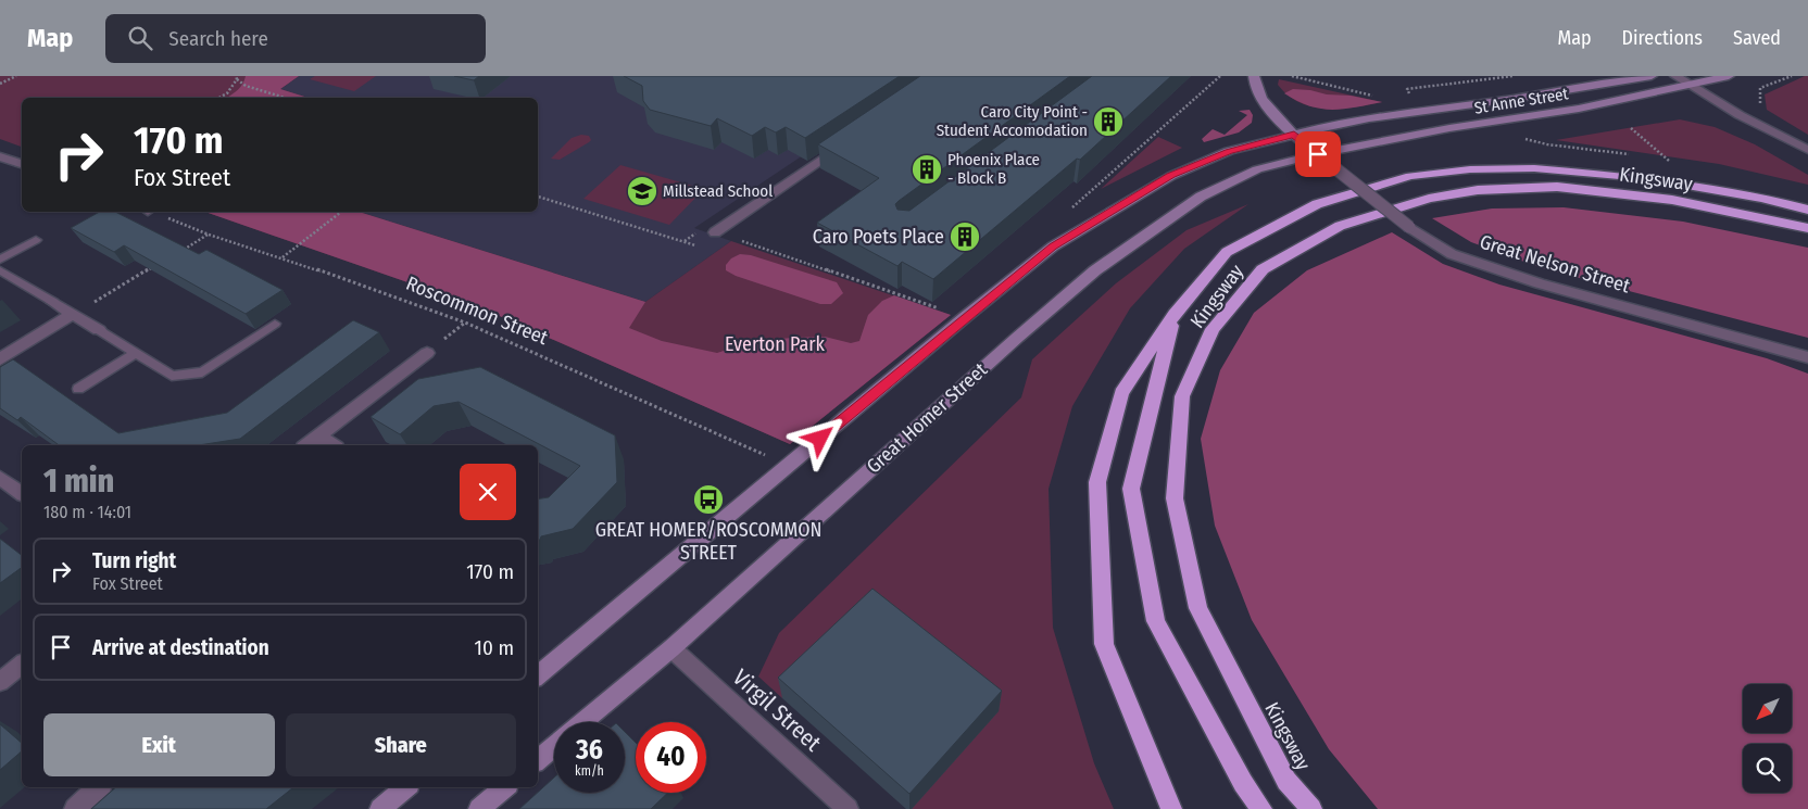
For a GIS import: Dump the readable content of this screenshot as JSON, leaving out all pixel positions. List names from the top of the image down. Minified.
{"streets":{"highway":["Kingsway"],"street":["St Anne Street","Great Nelson Street","Great Homer Street","Virgil Street"],"path":["Roscommon Street"]},"crossings":[["St Anne Street","Great Nelson Street"],["St Anne Street","Great Homer Street"],["Great Nelson Street","Great Homer Street"],["Great Homer Street","Virgil Street"]],"parks":["Everton Park"],"places":{"building":["Caro City Point - Student Accomodation","Phoenix Place - Block B","Caro Poets Place"],"school or university":["Millstead School"],"bus stop":["GREAT HOMER/ROSCOMMON STREET"]},"north":"bottom left","page":{"header":"Map","search":"Search here","nav":["Map","Directions","Saved"],"turn":["170 m","Fox Street"],"heading":["1 min","180 m · 14:01"],"list":[{"name":"Turn right","note":"Fox Street","value":"170 m"},{"name":"Arrive at destination","value":"10 m"}],"buttons":["Exit","Share"],"speed":"36 km/h","limit":"40"}}
